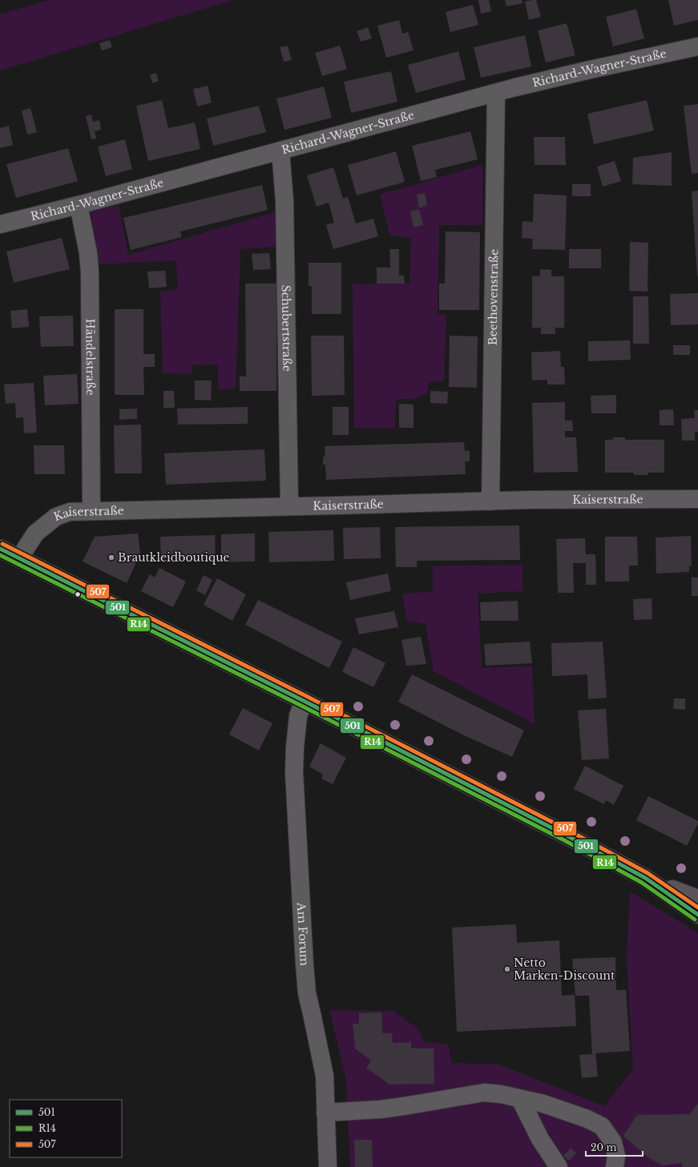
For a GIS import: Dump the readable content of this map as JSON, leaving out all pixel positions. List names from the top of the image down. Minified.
{"streets":{"street":["Richard-Wagner-Straße","Beethovenstraße","Schubertstraße","Händelstraße","Kaiserstraße","Am Forum"]},"crossings":[["Richard-Wagner-Straße","Beethovenstraße"],["Richard-Wagner-Straße","Schubertstraße"],["Richard-Wagner-Straße","Händelstraße"],["Beethovenstraße","Kaiserstraße"],["Schubertstraße","Kaiserstraße"],["Händelstraße","Kaiserstraße"]],"places":["Brautkleidboutique","Netto Marken-Discount"],"lines":["transit line 507","transit line 501","transit line R14"],"legend":["501","R14","507"],"scale_bar":"20 m"}
